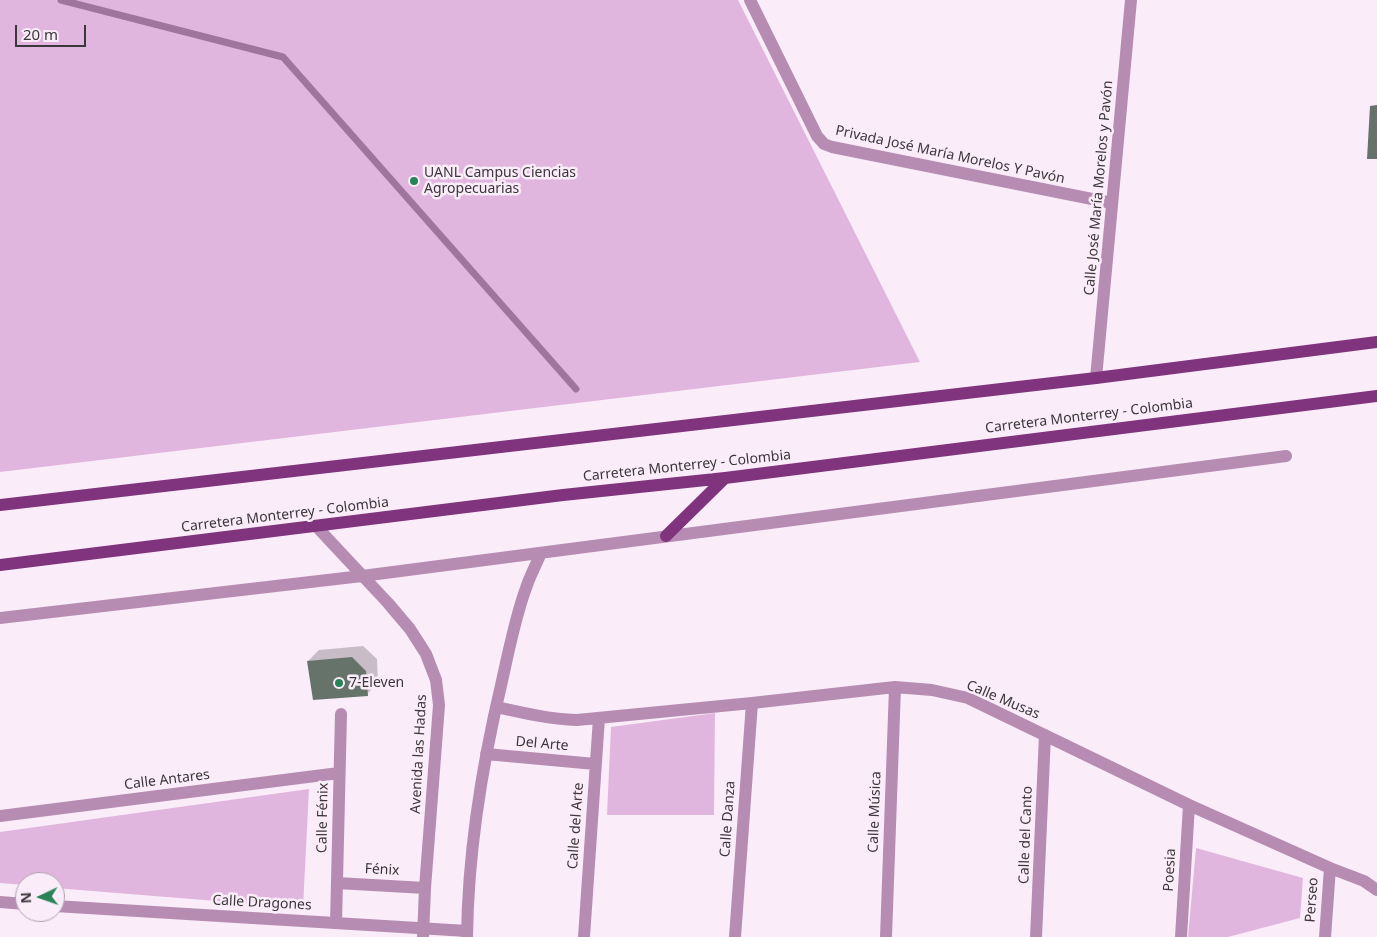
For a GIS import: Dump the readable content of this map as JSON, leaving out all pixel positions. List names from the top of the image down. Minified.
{"streets":{"main road":["Carretera Monterrey - Colombia"],"street":["Privada José María Morelos Y Pavón","Calle José María Morelos y Pavón","Calle Musas","Del Arte","Avenida las Hadas","Calle Antares","Calle Música","Calle Fénix","Calle Danza","Calle del Arte","Calle del Canto","Fénix","Poesia","Perseo","Calle Dragones"]},"crossings":[["Privada José María Morelos Y Pavón","Calle José María Morelos y Pavón"],["Carretera Monterrey - Colombia","Avenida las Hadas"],["Calle Musas","Calle Música"],["Calle Musas","Calle Danza"],["Calle Musas","Calle del Arte"],["Calle Musas","Calle del Canto"],["Calle Musas","Poesia"],["Calle Musas","Perseo"],["Del Arte","Calle del Arte"],["Avenida las Hadas","Fénix"],["Avenida las Hadas","Calle Dragones"],["Calle Antares","Calle Fénix"],["Calle Fénix","Fénix"],["Calle Fénix","Calle Dragones"]],"places":["UANL Campus Ciencias Agropecuarias","7-Eleven"],"scale_bar":"20 m","north":"left"}
